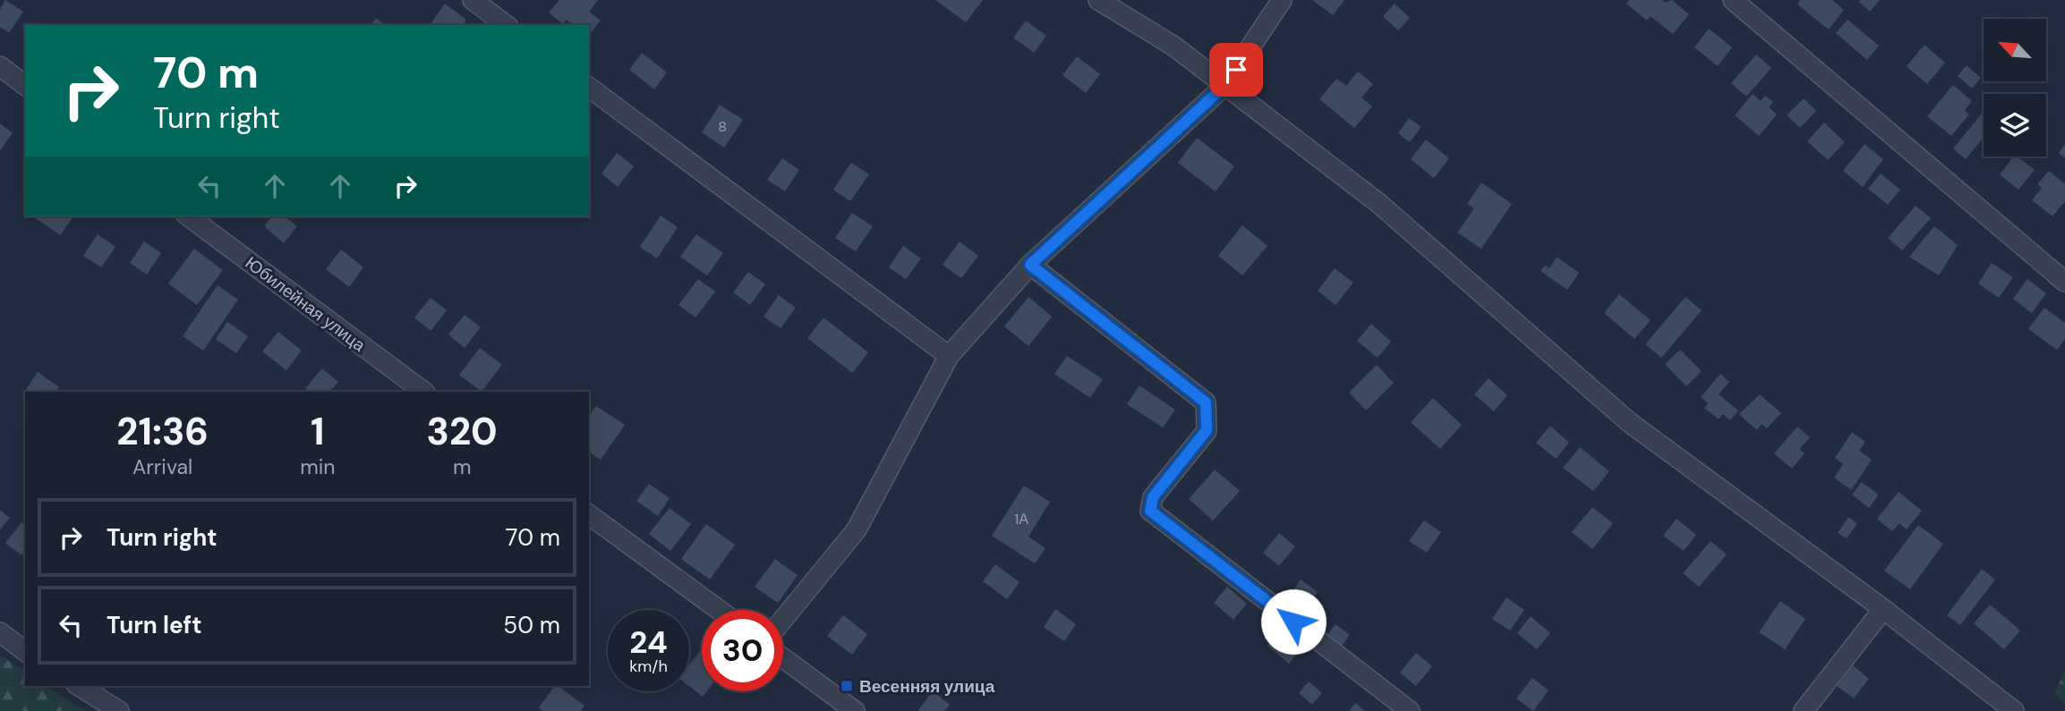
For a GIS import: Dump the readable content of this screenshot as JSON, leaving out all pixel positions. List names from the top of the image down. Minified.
{"streets":{"street":["Юбилейная улица"]},"places":{"transit":["Весенняя улица"]},"house_numbers":["8","1А"],"north":"top left","page":{"turn":["70 m","Turn right"],"eta":["21:36","Arrival","1","min","320","m"],"list":[{"name":"Turn right","value":"70 m"},{"name":"Turn left","value":"50 m"}],"speed":"24 km/h","limit":"30"}}
